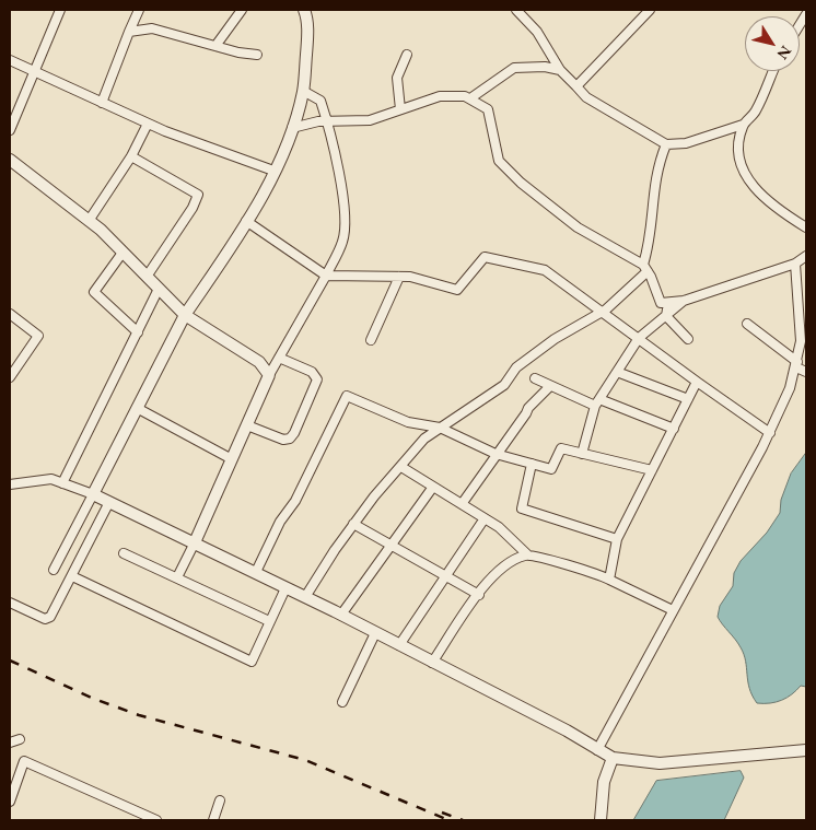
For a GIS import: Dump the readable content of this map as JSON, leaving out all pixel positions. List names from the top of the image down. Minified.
{"north":"bottom right"}
